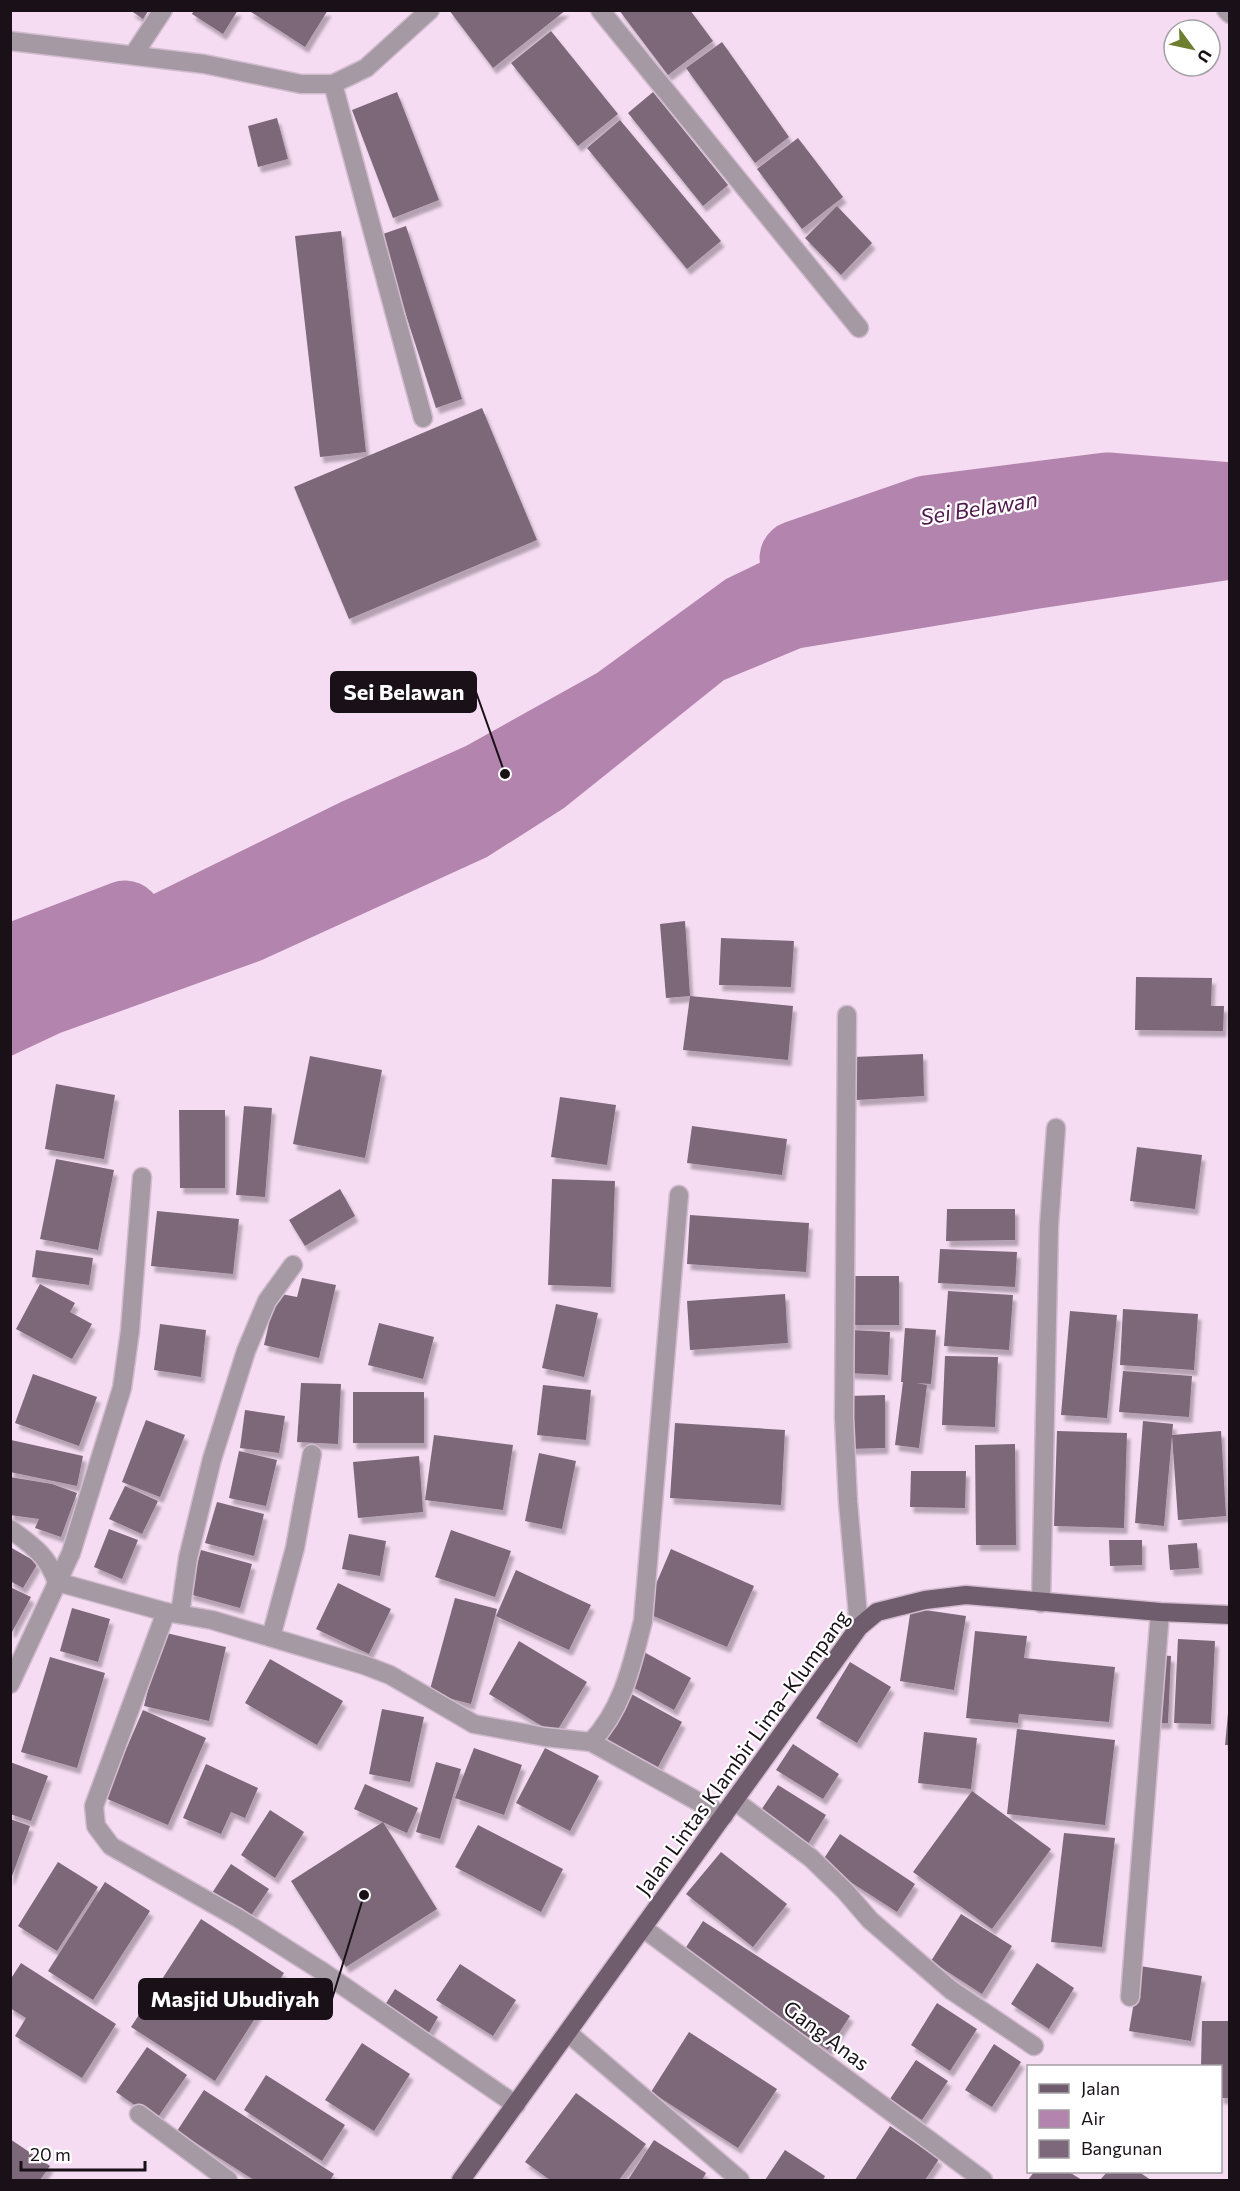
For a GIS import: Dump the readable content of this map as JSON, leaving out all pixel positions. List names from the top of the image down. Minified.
{"streets":{"main road":["Jalan Lintas Klambir Lima–Klumpang"],"street":["Gang Anas"]},"crossings":[["Jalan Lintas Klambir Lima–Klumpang","Gang Anas"]],"water":["Sei Belawan"],"places":["Sei Belawan","Masjid Ubudiyah"],"legend":["Jalan","Air","Bangunan"],"scale_bar":"20 m","north":"bottom right"}
